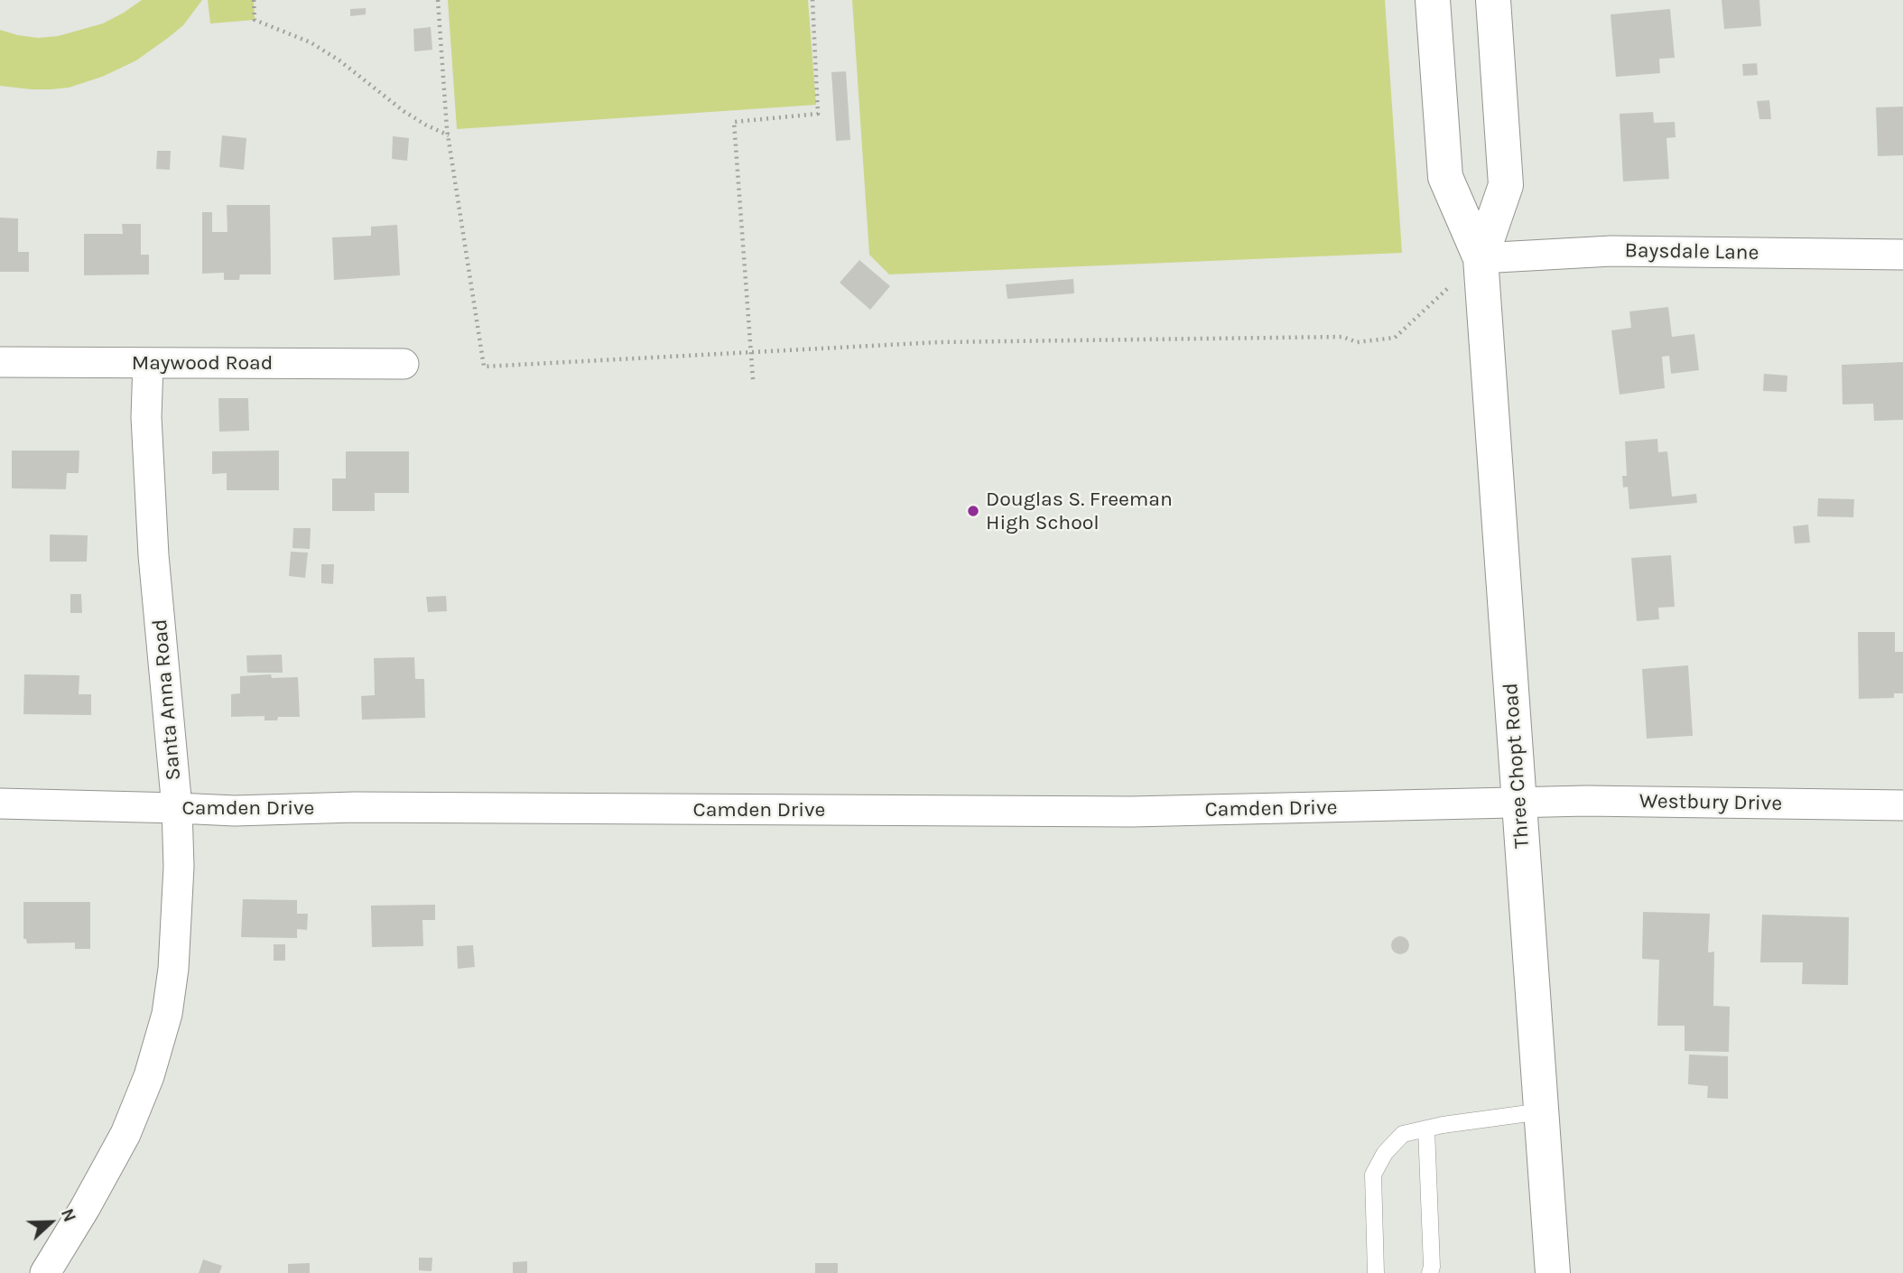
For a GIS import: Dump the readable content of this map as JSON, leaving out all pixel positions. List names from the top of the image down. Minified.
{"streets":{"main road":["Three Chopt Road"],"street":["Baysdale Lane","Maywood Road","Santa Anna Road","Westbury Drive","Camden Drive"]},"crossings":[["Baysdale Lane","Three Chopt Road"],["Maywood Road","Santa Anna Road"],["Santa Anna Road","Camden Drive"],["Three Chopt Road","Westbury Drive"],["Three Chopt Road","Camden Drive"],["Westbury Drive","Camden Drive"]],"places":["Douglas S. Freeman High School"],"north":"right"}
